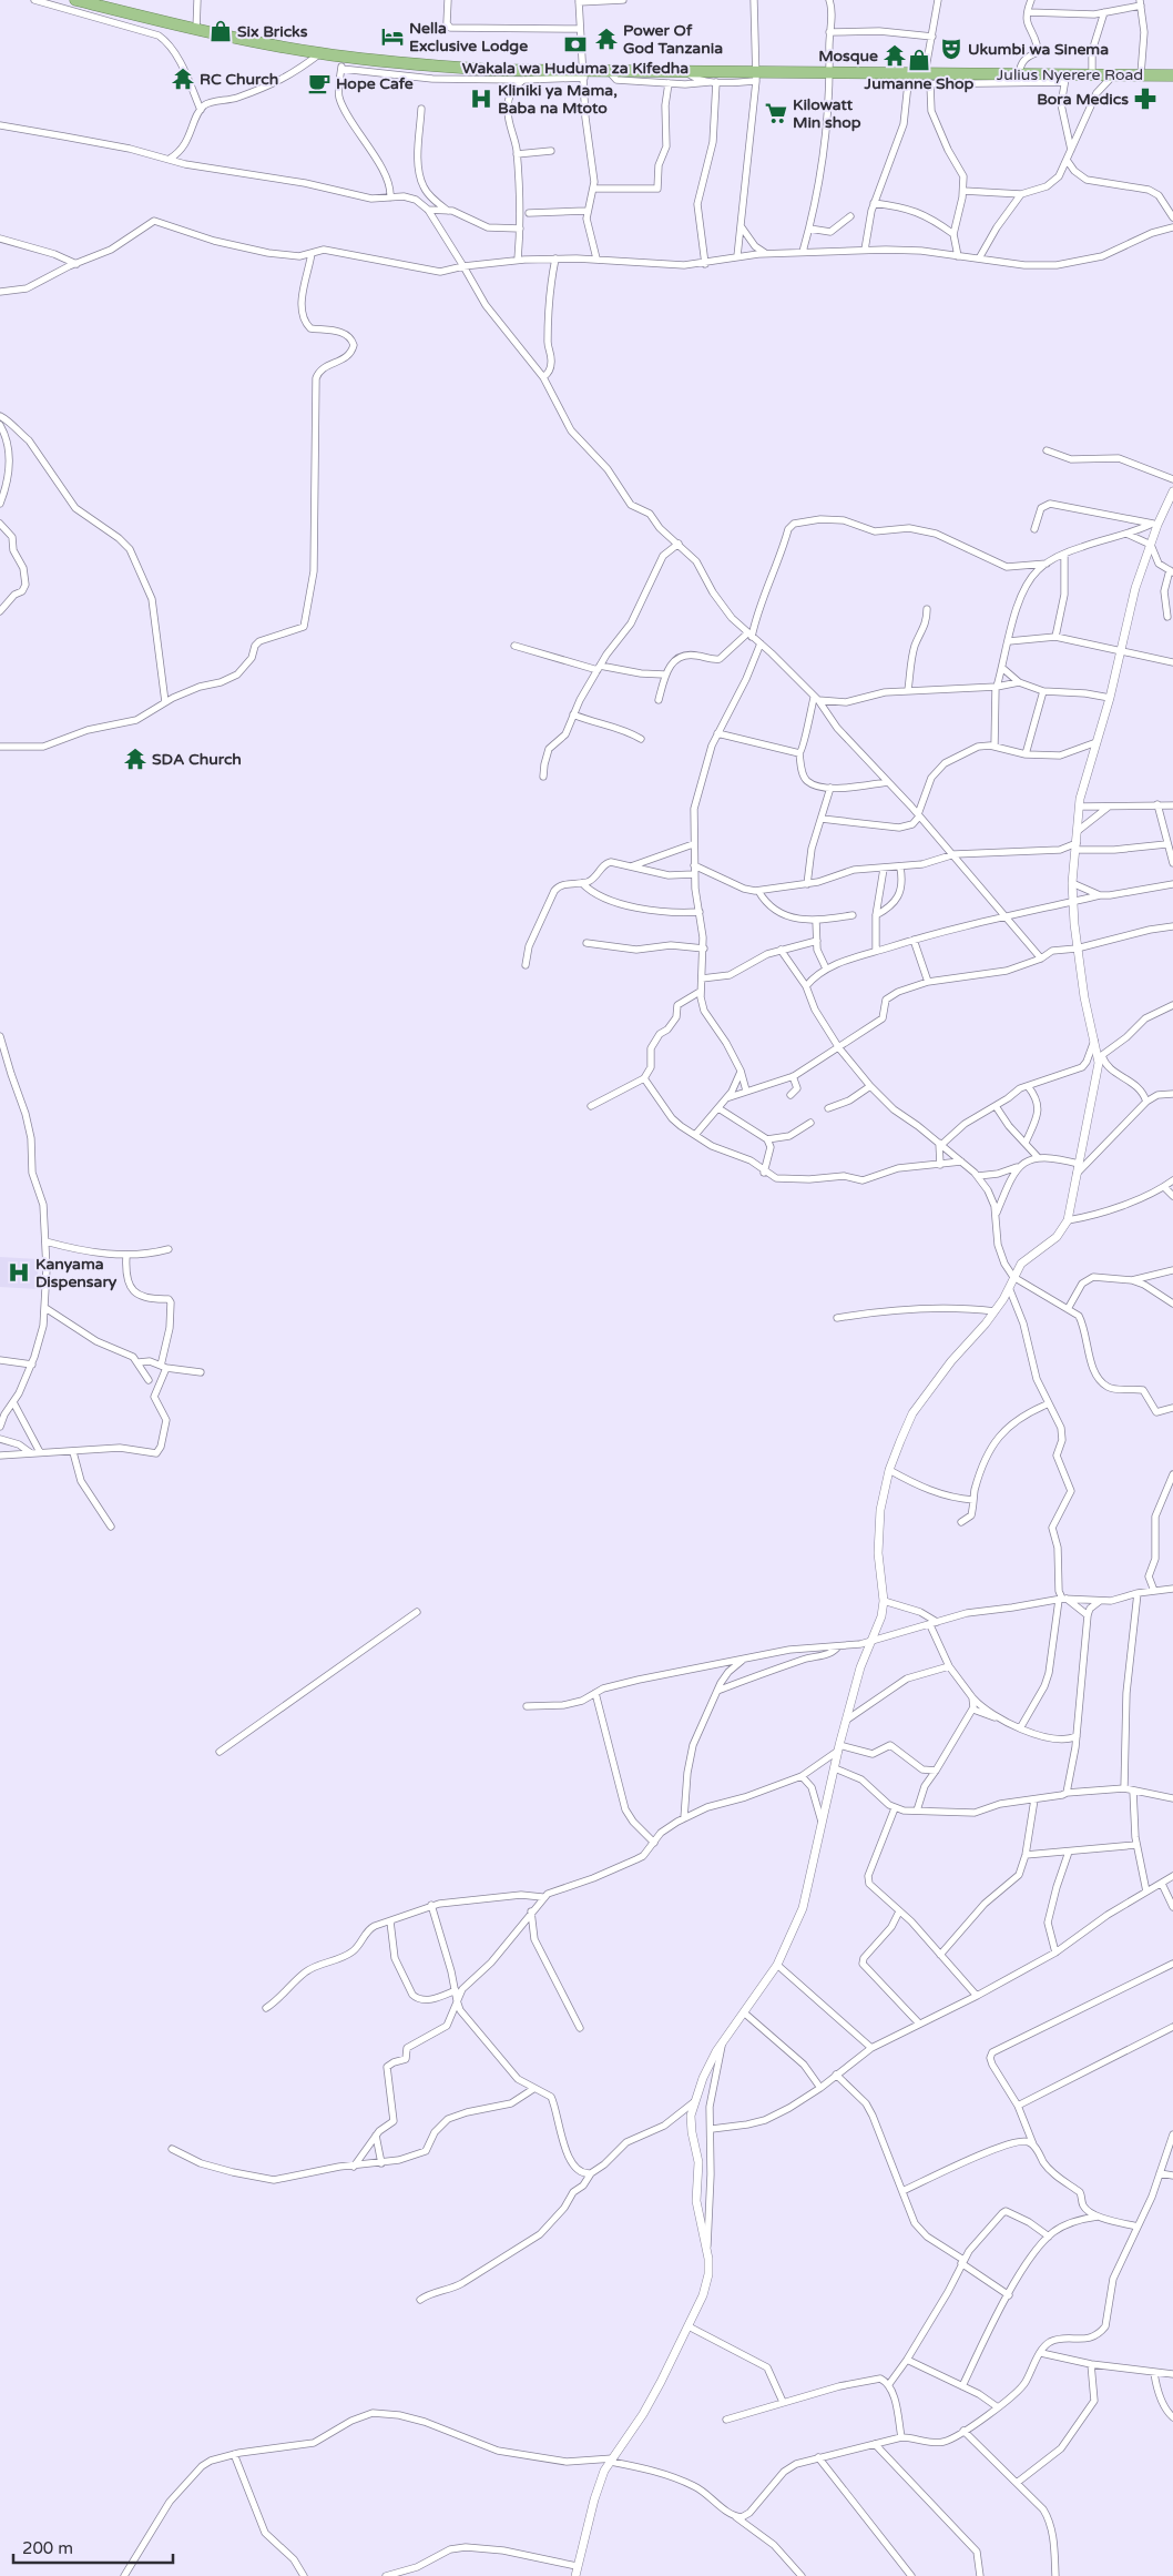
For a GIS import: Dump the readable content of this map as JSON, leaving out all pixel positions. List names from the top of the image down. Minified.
{"streets":{"highway":["Julius Nyerere Road"]},"places":{"shop":["Six Bricks","Jumanne Shop"],"hotel":["Nella Exclusive Lodge"],"temple":["Power Of God Tanzania","Mosque","RC Church","SDA Church"],"bank":["Wakala wa Huduma za Kifedha"],"theatre":["Ukumbi wa Sinema"],"cafe":["Hope Cafe"],"hospital":["Kliniki ya Mama, Baba na Mtoto","Kanyama Dispensary"],"pharmacy":["Bora Medics"],"supermarket":["Kilowatt Min shop"]},"scale_bar":"200 m"}
